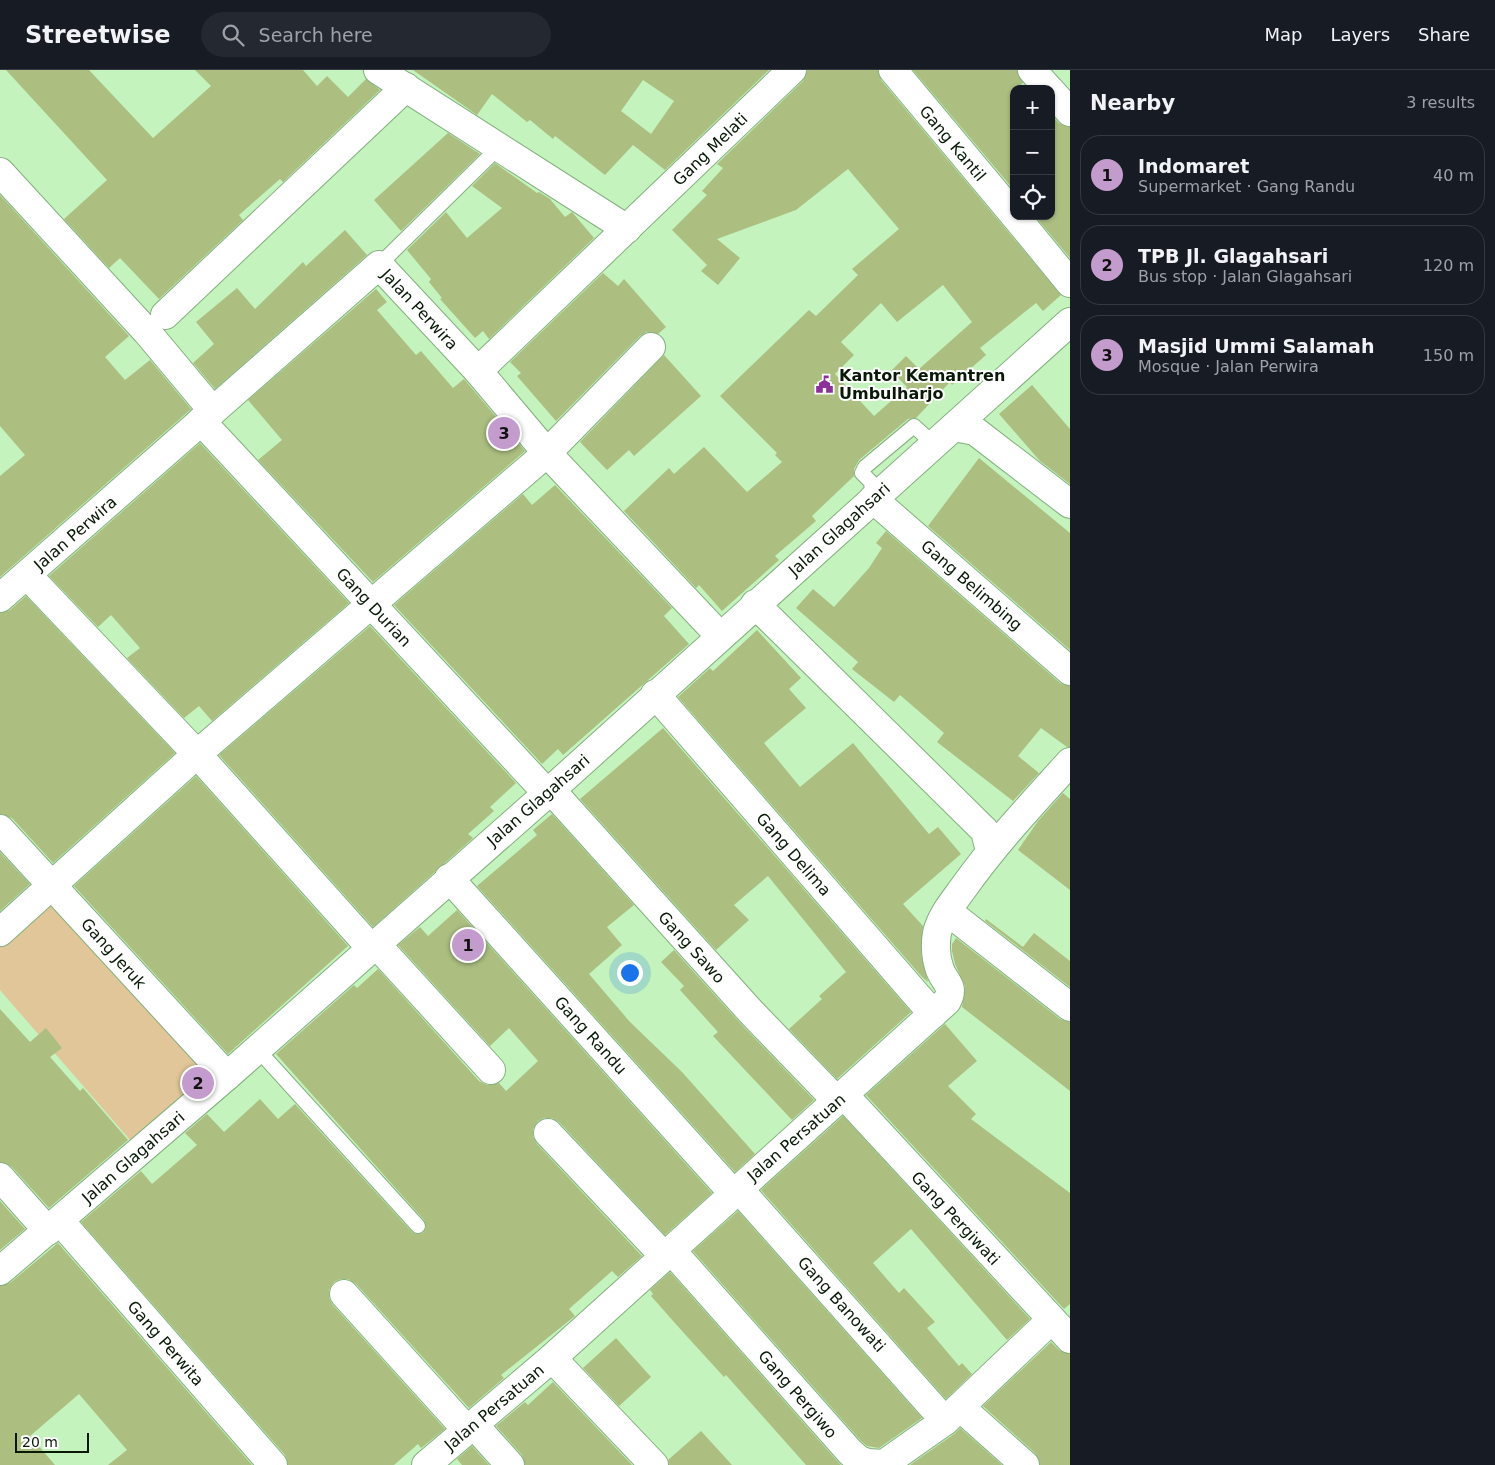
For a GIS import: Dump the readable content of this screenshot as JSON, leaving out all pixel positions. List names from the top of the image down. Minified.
{"streets":{"street":["Gang Kantil","Gang Melati","Jalan Perwira","Jalan Glagahsari","Gang Belimbing","Gang Durian","Gang Delima","Gang Sawo","Gang Jeruk","Gang Randu","Jalan Persatuan","Gang Pergiwati","Gang Banowati","Gang Perwita","Gang Pergiwo"]},"crossings":[["Gang Melati","Jalan Perwira"],["Jalan Perwira","Jalan Glagahsari"],["Jalan Perwira","Gang Durian"],["Jalan Glagahsari","Gang Belimbing"],["Jalan Glagahsari","Gang Durian"],["Jalan Glagahsari","Gang Delima"],["Jalan Glagahsari","Gang Sawo"],["Jalan Glagahsari","Gang Jeruk"],["Jalan Glagahsari","Gang Randu"],["Jalan Glagahsari","Gang Perwita"],["Gang Durian","Gang Sawo"],["Gang Delima","Jalan Persatuan"],["Gang Sawo","Jalan Persatuan"],["Gang Sawo","Gang Pergiwati"],["Gang Randu","Jalan Persatuan"],["Gang Randu","Gang Banowati"],["Jalan Persatuan","Gang Pergiwati"],["Jalan Persatuan","Gang Banowati"],["Jalan Persatuan","Gang Pergiwo"],["Gang Pergiwati","Gang Pergiwo"],["Gang Banowati","Gang Pergiwo"]],"places":{"public building":["Kantor Kemantren Umbulharjo"]},"scale_bar":"20 m","page":{"header":"Streetwise","search":"Search here","nav":["Map","Layers","Share"],"heading":["Nearby","3 results"],"map_buttons":["+","−"],"list":[{"mark":"1","name":"Indomaret","note":"Supermarket · Gang Randu","value":"40 m"},{"mark":"2","name":"TPB Jl. Glagahsari","note":"Bus stop · Jalan Glagahsari","value":"120 m"},{"mark":"3","name":"Masjid Ummi Salamah","note":"Mosque · Jalan Perwira","value":"150 m"}],"pins":["3","1","2"],"scale":"20 m"}}
